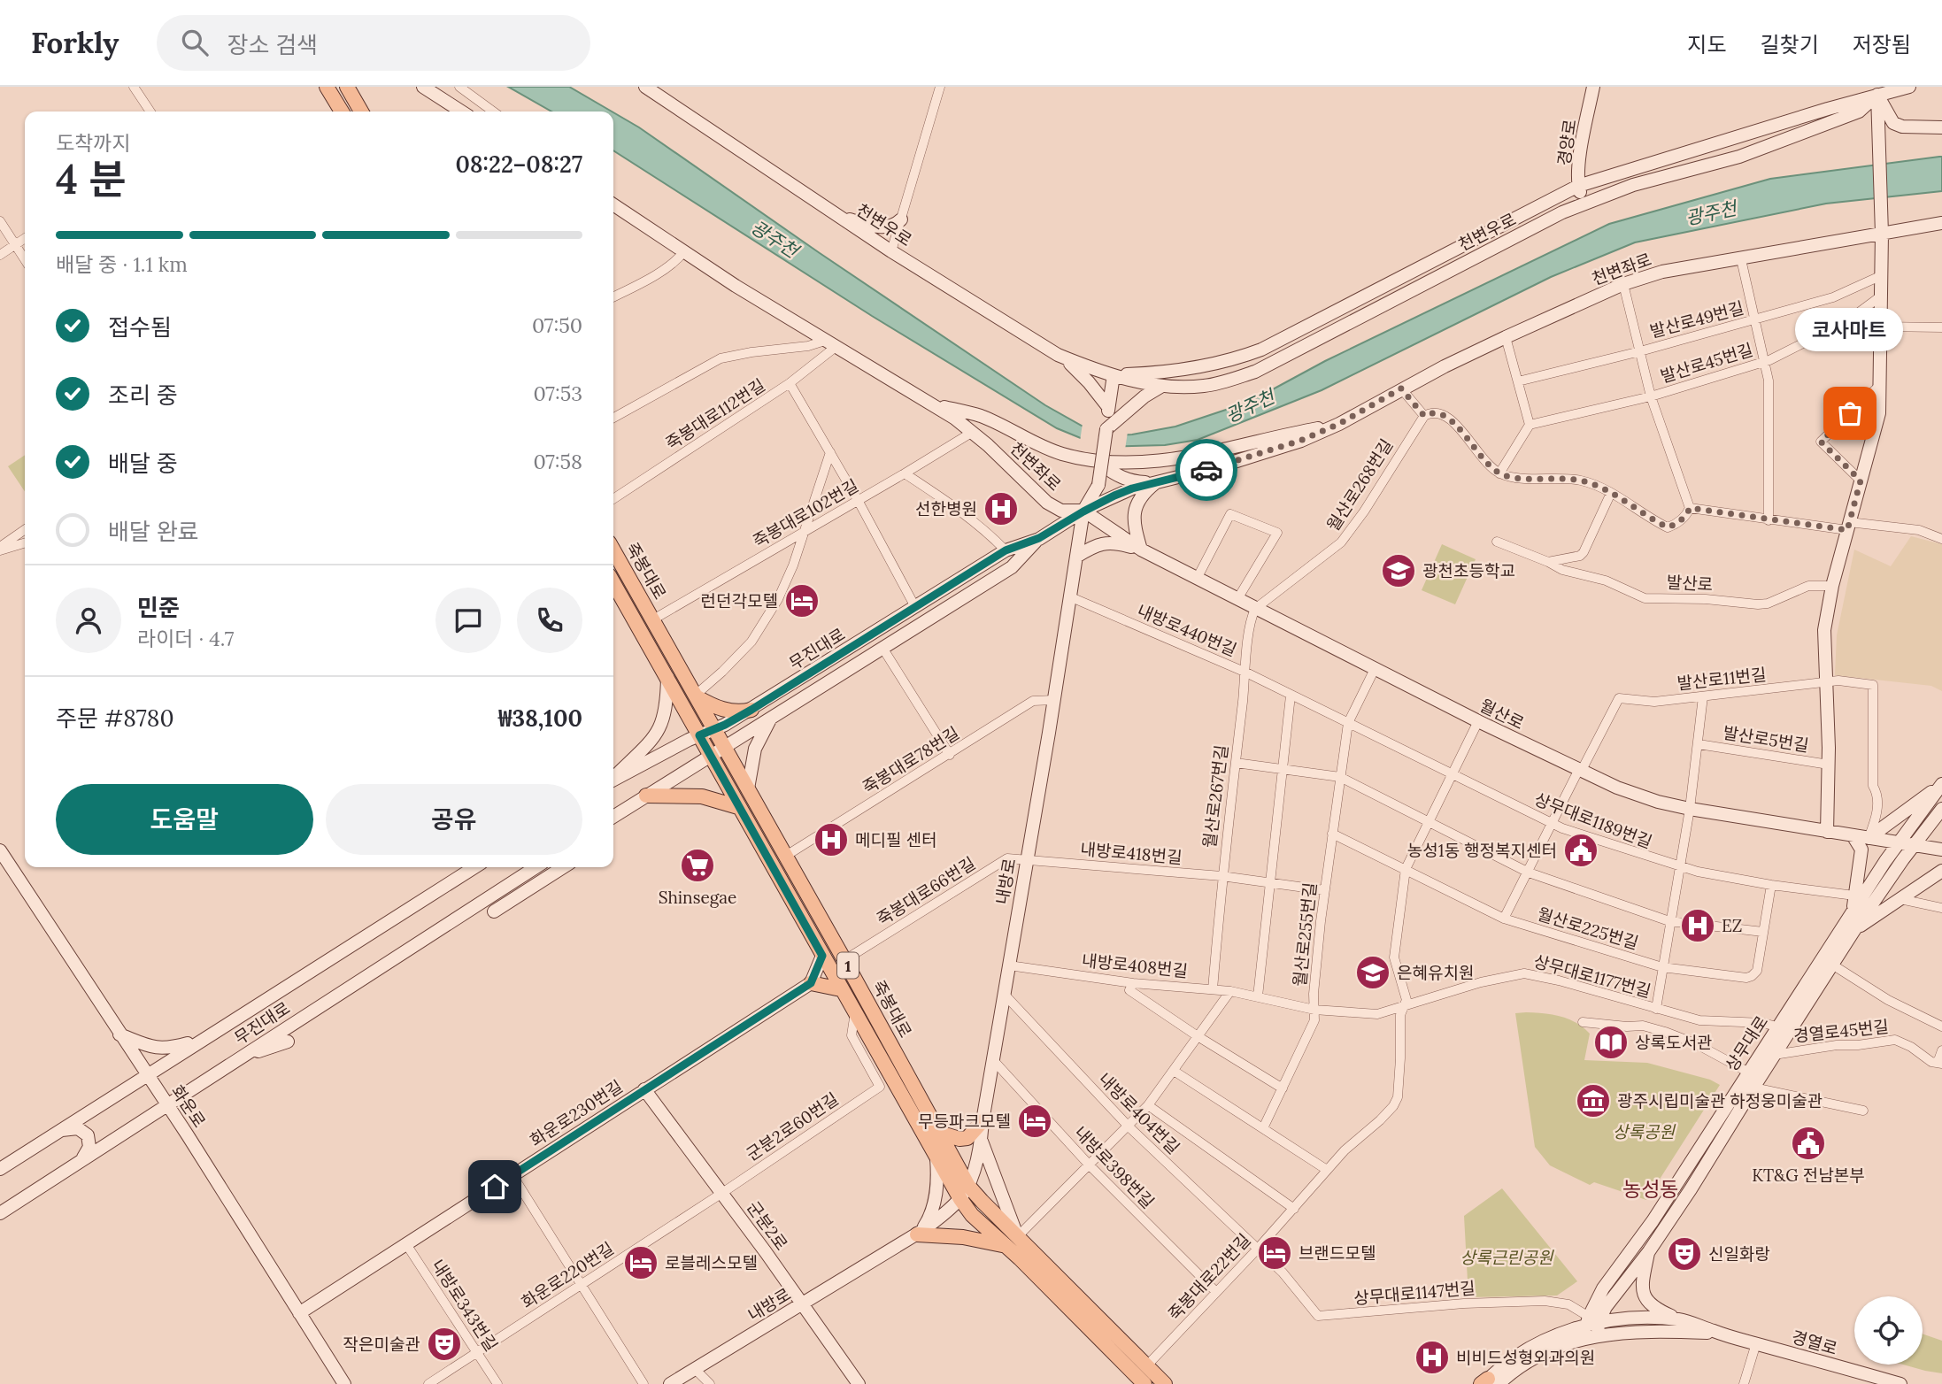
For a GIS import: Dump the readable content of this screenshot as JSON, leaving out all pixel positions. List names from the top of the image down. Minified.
{"streets":{"main road":["죽봉대로","1"],"street":["경양로","천변우로","천변좌로","발산로49번길","발산로45번길","죽봉대로112번길","월산로268번길","죽봉대로102번길","발산로","내방로440번길","무진대로","발산로11번길","월산로","발산로5번길","죽봉대로78번길","월산로267번길","상무대로1189번길","내방로418번길","내방로","죽봉대로66번길","월산로225번길","월산로255번길","내방로408번길","상무대로1177번길","경열로45번길","상무대로","화운로","화운로230번길","내방로404번길","군분2로60번길","내방로398번길","군분2로","화운로220번길","죽봉대로22번길","상무대로1147번길","내방로343번길","경열로"]},"crossings":[["경양로","천변우로"],["천변좌로","죽봉대로112번길"],["천변좌로","죽봉대로102번길"],["천변좌로","무진대로"],["천변좌로","월산로"],["천변좌로","내방로"],["월산로268번길","월산로"],["월산로268번길","월산로267번길"],["죽봉대로102번길","죽봉대로"],["죽봉대로","무진대로"],["죽봉대로","죽봉대로78번길"],["죽봉대로","내방로"],["죽봉대로","죽봉대로66번길"],["죽봉대로","죽봉대로22번길"],["내방로440번길","월산로267번길"],["내방로440번길","상무대로1189번길"],["내방로440번길","내방로"],["내방로440번길","월산로255번길"],["무진대로","월산로"],["무진대로","내방로"],["무진대로","화운로"],["발산로11번길","월산로"],["월산로","월산로267번길"],["월산로","내방로"],["월산로","월산로255번길"],["월산로","상무대로"],["월산로","죽봉대로22번길"],["죽봉대로78번길","내방로"],["월산로267번길","내방로418번길"],["월산로267번길","내방로408번길"],["상무대로1189번길","월산로255번길"],["상무대로1189번길","죽봉대로22번길"],["내방로418번길","내방로"],["내방로418번길","죽봉대로66번길"],["내방로418번길","월산로255번길"],["내방로","죽봉대로66번길"],["내방로","내방로408번길"],["내방로","내방로404번길"],["내방로","내방로398번길"],["내방로","군분2로"],["월산로225번길","월산로255번길"],["월산로225번길","죽봉대로22번길"],["월산로255번길","내방로408번길"],["내방로408번길","상무대로1177번길"],["내방로408번길","죽봉대로22번길"],["상무대로1177번길","상무대로"],["상무대로1177번길","죽봉대로22번길"],["경열로45번길","상무대로"],["상무대로","상무대로1147번길"],["상무대로","경열로"],["화운로","화운로230번길"],["화운로230번길","군분2로"],["화운로230번길","내방로343번길"],["내방로404번길","죽봉대로22번길"],["내방로404번길","상무대로1147번길"],["군분2로60번길","군분2로"],["군분2로60번길","화운로220번길"],["내방로398번길","죽봉대로22번길"],["군분2로","화운로220번길"],["화운로220번길","내방로343번길"],["죽봉대로22번길","상무대로1147번길"],["상무대로1147번길","경열로"]],"districts":["농성동"],"water":["광주천"],"parks":["상록공원","상록근린공원"],"places":{"other":["코사마트"],"hospital":["선한병원","메디필 센터","EZ","비비드성형외과의원"],"school or university":["광천초등학교","은혜유치원"],"hotel":["런던각모텔","무등파크모텔","브랜드모텔","로블레스모텔"],"public building":["농성1동 행정복지센터","KT&G 전남본부"],"supermarket":["Shinsegae"],"library":["상록도서관"],"museum":["광주시립미술관 하정웅미술관"],"theatre":["신일화랑","작은미술관"]},"page":{"header":"Forkly","search":"장소 검색","nav":["지도","길찾기","저장됨"],"heading":["4 분","도착까지","08:22–08:27"],"panel":["민준","라이더 · 4.7","주문 #8780","₩38,100"],"bar":"배달 중 · 1.1 km","list":[["접수됨","07:50"],["조리 중","07:53"],["배달 중","07:58"],"배달 완료"],"bubble":"코사마트","buttons":["도움말","공유"]}}
